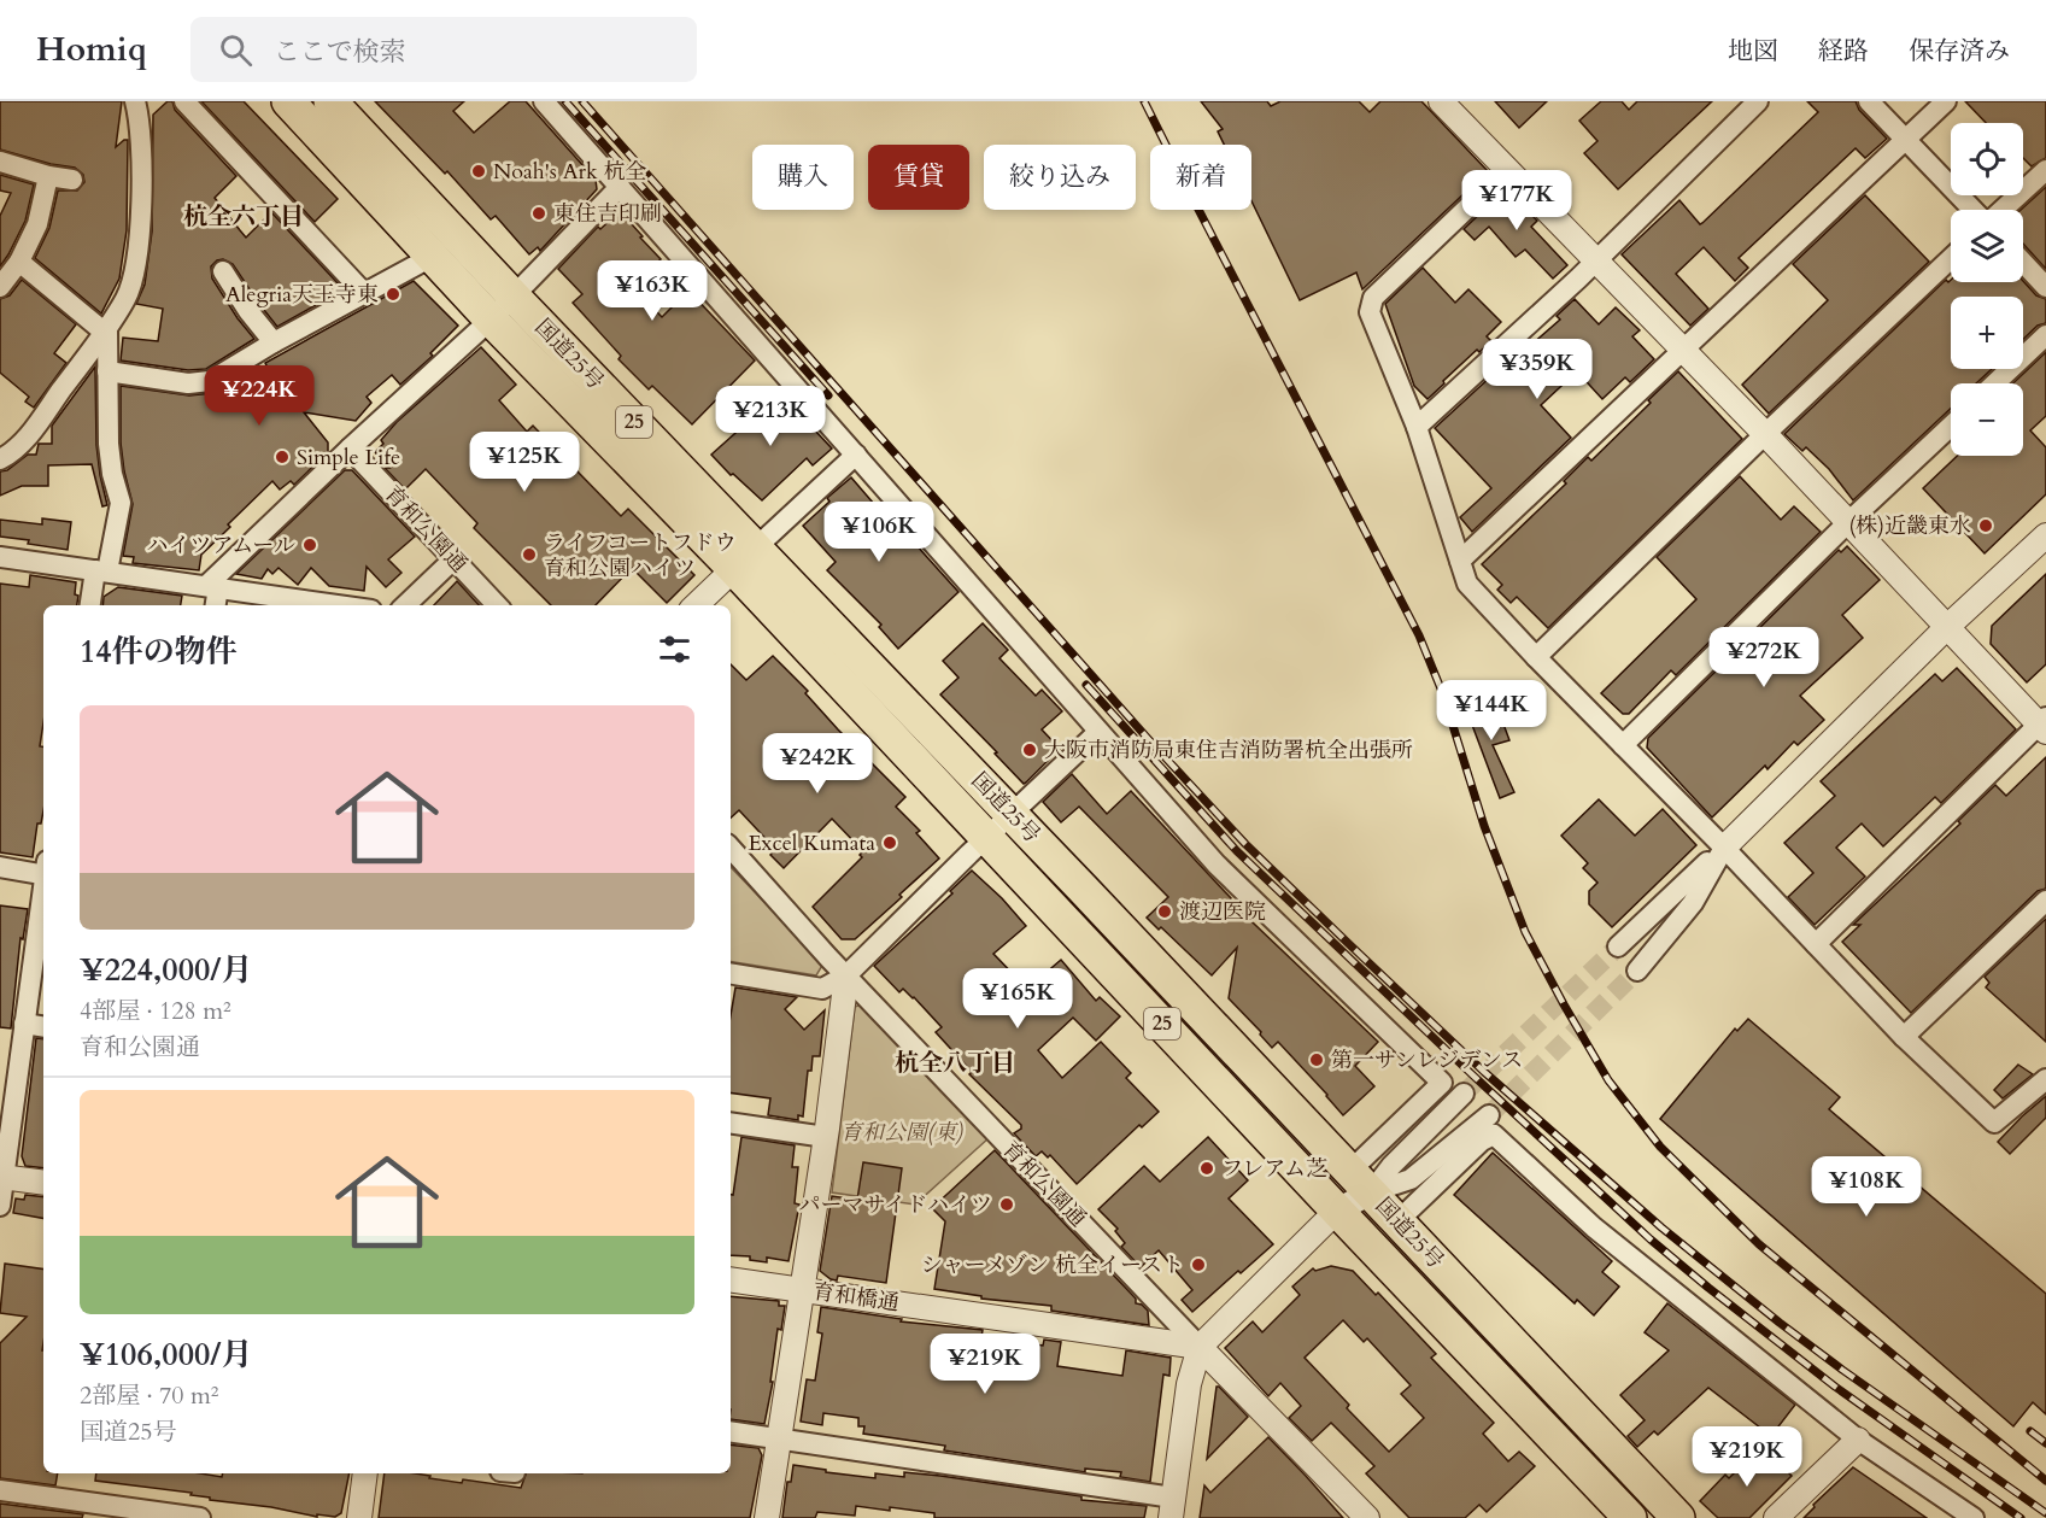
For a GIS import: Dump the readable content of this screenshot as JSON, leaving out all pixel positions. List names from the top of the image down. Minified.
{"streets":{"highway":["国道25号","25"],"street":["育和公園通","育和橋通"]},"crossings":[["育和公園通","育和橋通"]],"districts":["杭全六丁目","杭全八丁目"],"parks":["育和公園(東)"],"places":["Noah's Ark 杭全","東住吉印刷","Alegria天王寺東","Simple Life","(株)近畿東水","ハイツアムール","ライフコートフドウ 育和公園ハイツ","大阪市消防局東住吉消防署杭全出張所","Excel Kumata","渡辺医院","第一サンレジデンス","フレアム芝","パーマサイドハイツ","シャーメゾン 杭全イースト"],"page":{"header":"Homiq","search":"ここで検索","nav":["地図","経路","保存済み"],"map_buttons":["+","−"],"chip":["購入","賃貸","絞り込み","新着"],"price":["¥177K","¥163K","¥359K","¥224K","¥213K","¥125K","¥106K","¥272K","¥144K","¥242K","¥165K","¥108K","¥219K","¥219K"],"heading":"14件の物件","list":[{"name":"¥224,000/月","note":"4部屋 · 128 m² · 育和公園通"},{"name":"¥106,000/月","note":"2部屋 · 70 m² · 国道25号"}]}}
